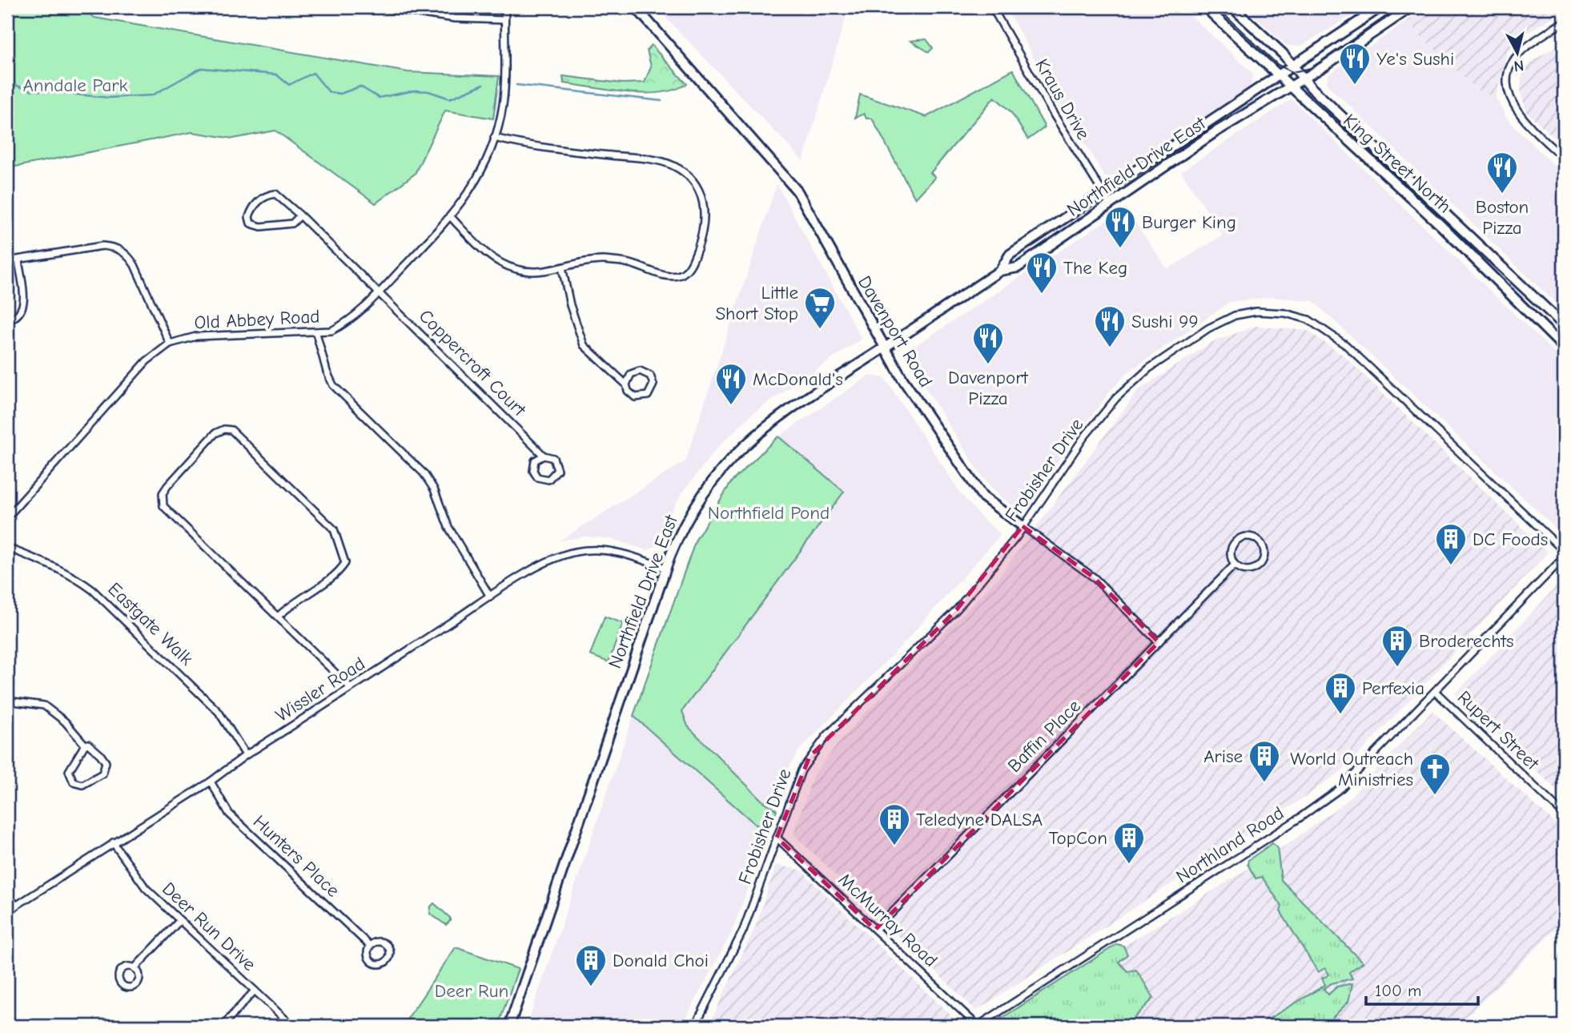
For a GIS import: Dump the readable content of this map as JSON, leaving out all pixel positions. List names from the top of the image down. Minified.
{"streets":{"main road":["King Street North","Northfield Drive East","Davenport Road"],"street":["Kraus Drive","Old Abbey Road","Coppercroft Court","Frobisher Drive","Eastgate Walk","Wissler Road","Rupert Street","Baffin Place","Northland Road","Hunters Place","McMurray Road","Deer Run Drive"]},"crossings":[["Kraus Drive","Northfield Drive East"],["King Street North","Northfield Drive East"],["Northfield Drive East","Davenport Road"],["Northfield Drive East","Wissler Road"],["Old Abbey Road","Coppercroft Court"],["Davenport Road","Frobisher Drive"],["Davenport Road","Baffin Place"],["Frobisher Drive","McMurray Road"],["Eastgate Walk","Wissler Road"],["Wissler Road","Hunters Place"],["Wissler Road","Deer Run Drive"],["Rupert Street","Northland Road"],["Baffin Place","McMurray Road"],["Northland Road","McMurray Road"]],"parks":["Anndale Park","Northfield Pond","Deer Run"],"places":{"restaurant":["Ye's Sushi","Boston Pizza","Burger King","The Keg","Sushi 99","Davenport Pizza","McDonald's"],"supermarket":["Little Short Stop"],"building":["DC Foods","Broderechts","Perfexia","Arise","Teledyne DALSA","TopCon","Donald Choi"],"church":["World Outreach Ministries"]},"scale_bar":"100 m","north":"bottom"}
